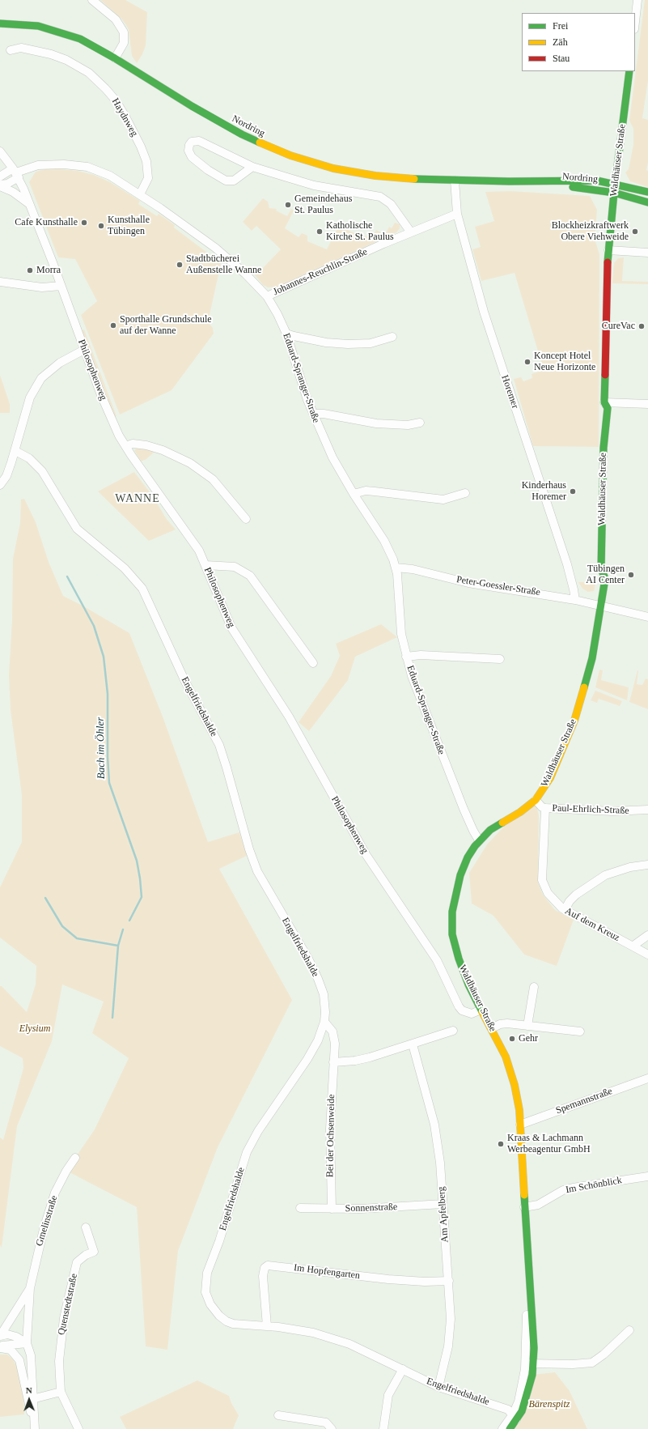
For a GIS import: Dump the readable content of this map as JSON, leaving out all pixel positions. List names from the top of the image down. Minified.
{"streets":{"street":["Haydnweg","Nordring","Waldhäuser Straße","Johannes-Reuchlin-Straße","Philosophenweg","Eduard-Spranger-Straße","Horemer","Peter-Goessler-Straße","Engelfriedshalde","Paul-Ehrlich-Straße","Auf dem Kreuz","Spemannstraße","Bei der Ochsenweide","Im Schönblick","Sonnenstraße","Am Apfelberg","Gmelinstraße","Im Hopfengarten","Quenstedtstraße"]},"crossings":[["Haydnweg","Eduard-Spranger-Straße"],["Nordring","Waldhäuser Straße"],["Nordring","Horemer"],["Waldhäuser Straße","Philosophenweg"],["Waldhäuser Straße","Eduard-Spranger-Straße"],["Waldhäuser Straße","Peter-Goessler-Straße"],["Waldhäuser Straße","Engelfriedshalde"],["Waldhäuser Straße","Paul-Ehrlich-Straße"],["Waldhäuser Straße","Spemannstraße"],["Waldhäuser Straße","Im Schönblick"],["Johannes-Reuchlin-Straße","Eduard-Spranger-Straße"],["Johannes-Reuchlin-Straße","Horemer"],["Philosophenweg","Eduard-Spranger-Straße"],["Eduard-Spranger-Straße","Peter-Goessler-Straße"],["Horemer","Peter-Goessler-Straße"],["Engelfriedshalde","Bei der Ochsenweide"],["Engelfriedshalde","Am Apfelberg"],["Engelfriedshalde","Im Hopfengarten"],["Paul-Ehrlich-Straße","Auf dem Kreuz"],["Bei der Ochsenweide","Sonnenstraße"],["Sonnenstraße","Am Apfelberg"],["Am Apfelberg","Im Hopfengarten"]],"districts":["WANNE"],"water":["Bach im Öhler"],"parks":["Elysium","Bärenspitz"],"places":["Gemeindehaus St. Paulus","Cafe Kunsthalle","Kunsthalle Tübingen","Katholische Kirche St. Paulus","Blockheizkraftwerk Obere Viehweide","Stadtbücherei Außenstelle Wanne","Morra","Sporthalle Grundschule auf der Wanne","CureVac","Koncept Hotel Neue Horizonte","Kinderhaus Horemer","Tübingen AI Center","Gehr","Kraas & Lachmann Werbeagentur GmbH"],"legend":["Frei","Zäh","Stau"],"north":"top"}
